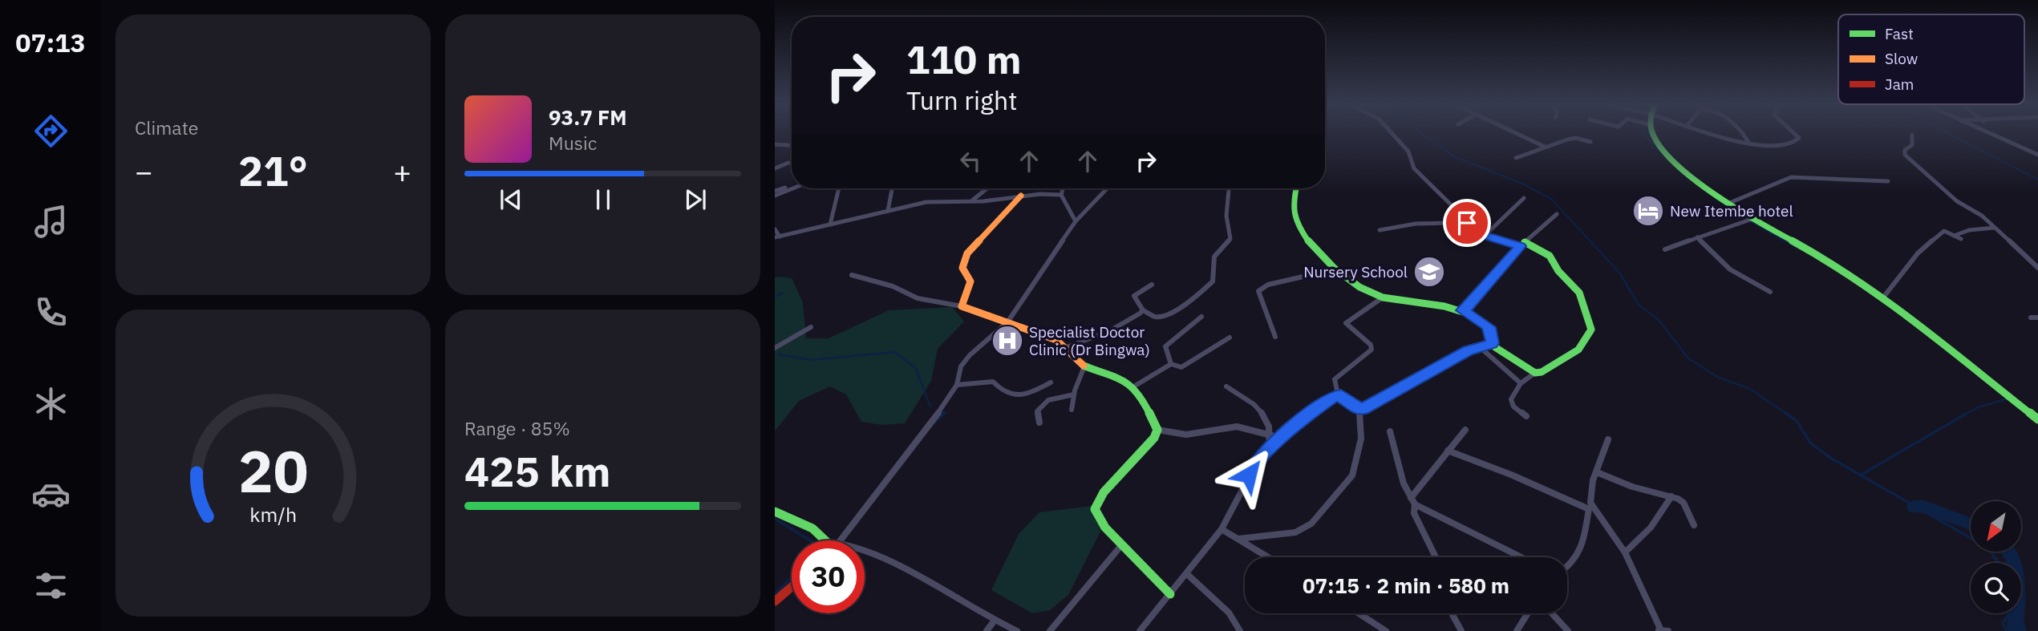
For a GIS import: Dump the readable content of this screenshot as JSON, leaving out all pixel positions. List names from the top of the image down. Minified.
{"places":{"hotel":["New Itembe hotel"],"school or university":["Nursery School"],"hospital":["Specialist Doctor Clinic (Dr Bingwa)"]},"legend":["Fast","Slow","Jam"],"north":"bottom left","page":{"tabs":"07:13","tile":["Climate",["Range · 85%","425 km"]],"turn":["110 m","Turn right"],"song":["93.7 FM","Music"],"heat":["−","21°","+"],"limit":"30","trip":"07:15 · 2 min · 580 m","gauge":["20","km/h"]}}
